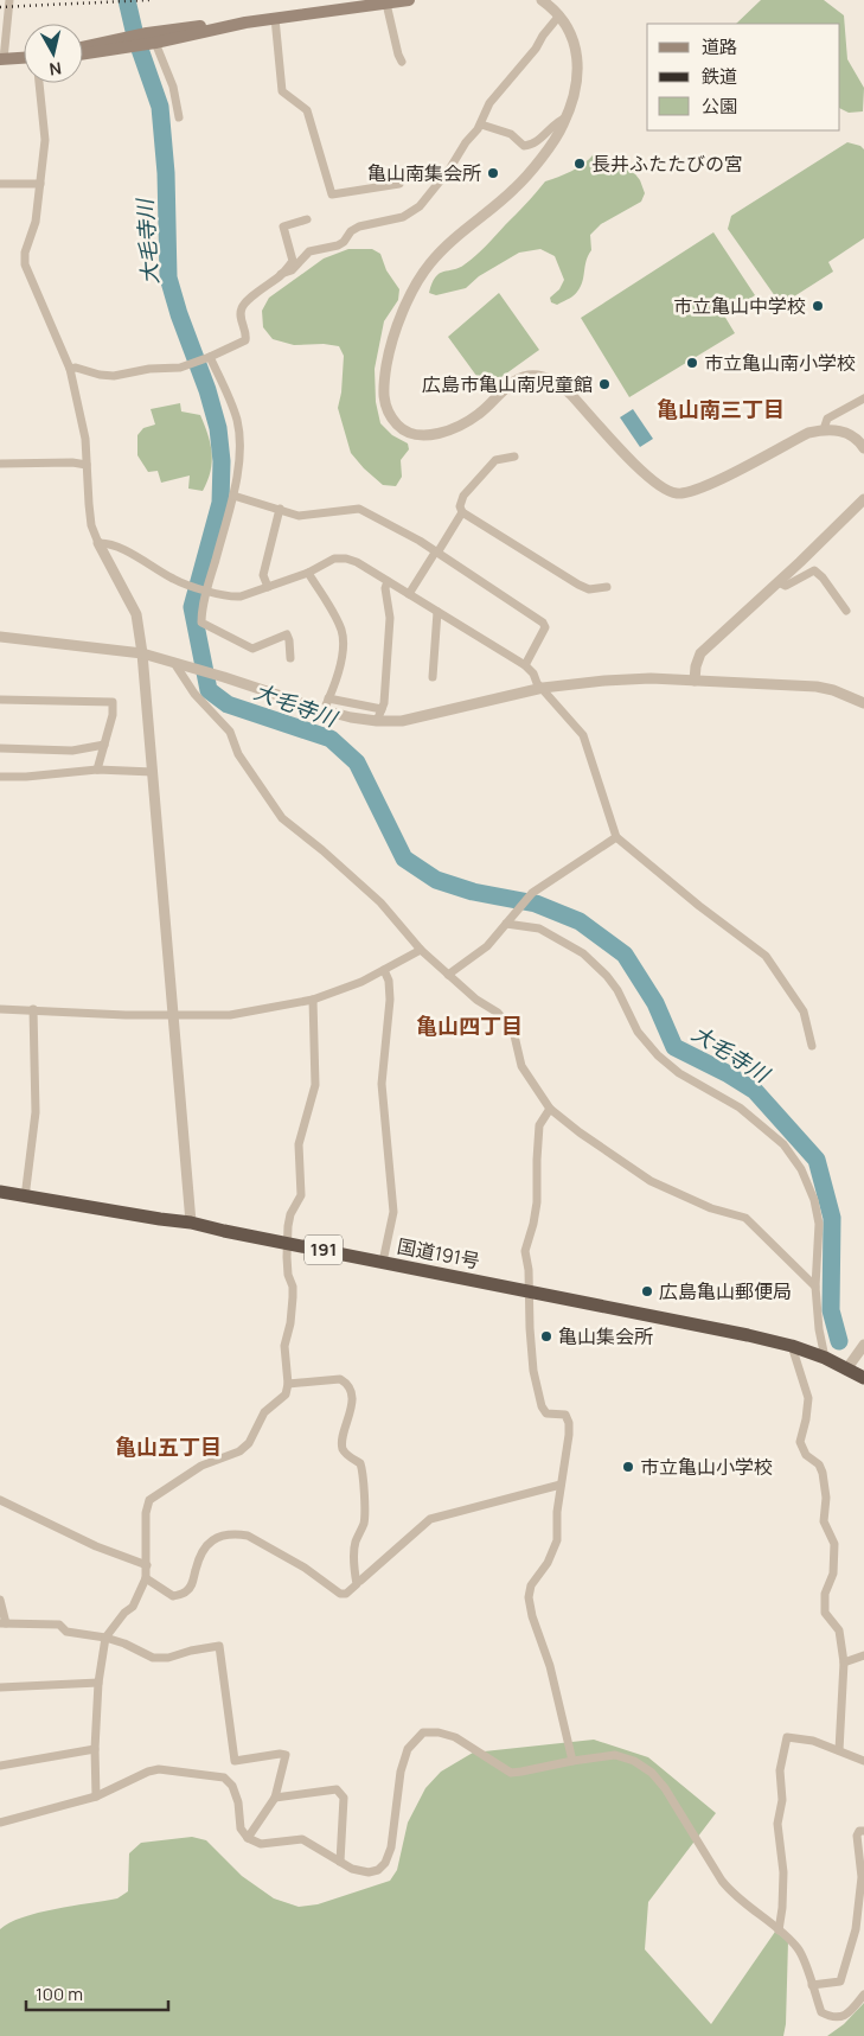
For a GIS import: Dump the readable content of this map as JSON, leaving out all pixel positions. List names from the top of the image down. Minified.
{"streets":{"highway":["191","国道191号"]},"districts":["亀山南三丁目","亀山四丁目","亀山五丁目"],"water":["大毛寺川"],"places":["長井ふたたびの宮","亀山南集会所","市立亀山中学校","市立亀山南小学校","広島市亀山南児童館","広島亀山郵便局","亀山集会所","市立亀山小学校"],"legend":["道路","鉄道","公園"],"scale_bar":"100 m","north":"bottom"}
